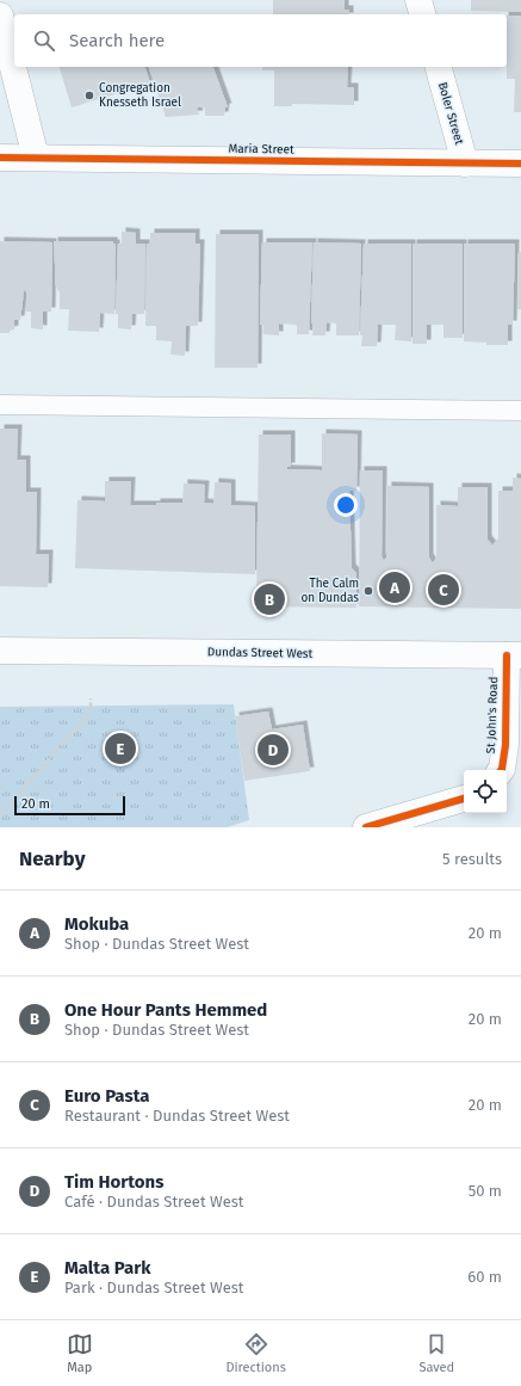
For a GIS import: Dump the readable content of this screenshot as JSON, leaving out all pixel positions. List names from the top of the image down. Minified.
{"streets":{"street":["Boler Street","Maria Street","Dundas Street West","St John's Road"]},"crossings":[["Boler Street","Maria Street"],["Dundas Street West","St John's Road"]],"places":["Congregation Knesseth Israel","The Calm on Dundas"],"scale_bar":"20 m","page":{"search":"Search here","pins":["A","C","B","E","D"],"scale":"20 m","heading":["Nearby","5 results"],"list":[{"mark":"A","name":"Mokuba","note":"Shop · Dundas Street West","value":"20 m"},{"mark":"B","name":"One Hour Pants Hemmed","note":"Shop · Dundas Street West","value":"20 m"},{"mark":"C","name":"Euro Pasta","note":"Restaurant · Dundas Street West","value":"20 m"},{"mark":"D","name":"Tim Hortons","note":"Café · Dundas Street West","value":"50 m"},{"mark":"E","name":"Malta Park","note":"Park · Dundas Street West","value":"60 m"}],"nav":["Map","Directions","Saved"]}}
